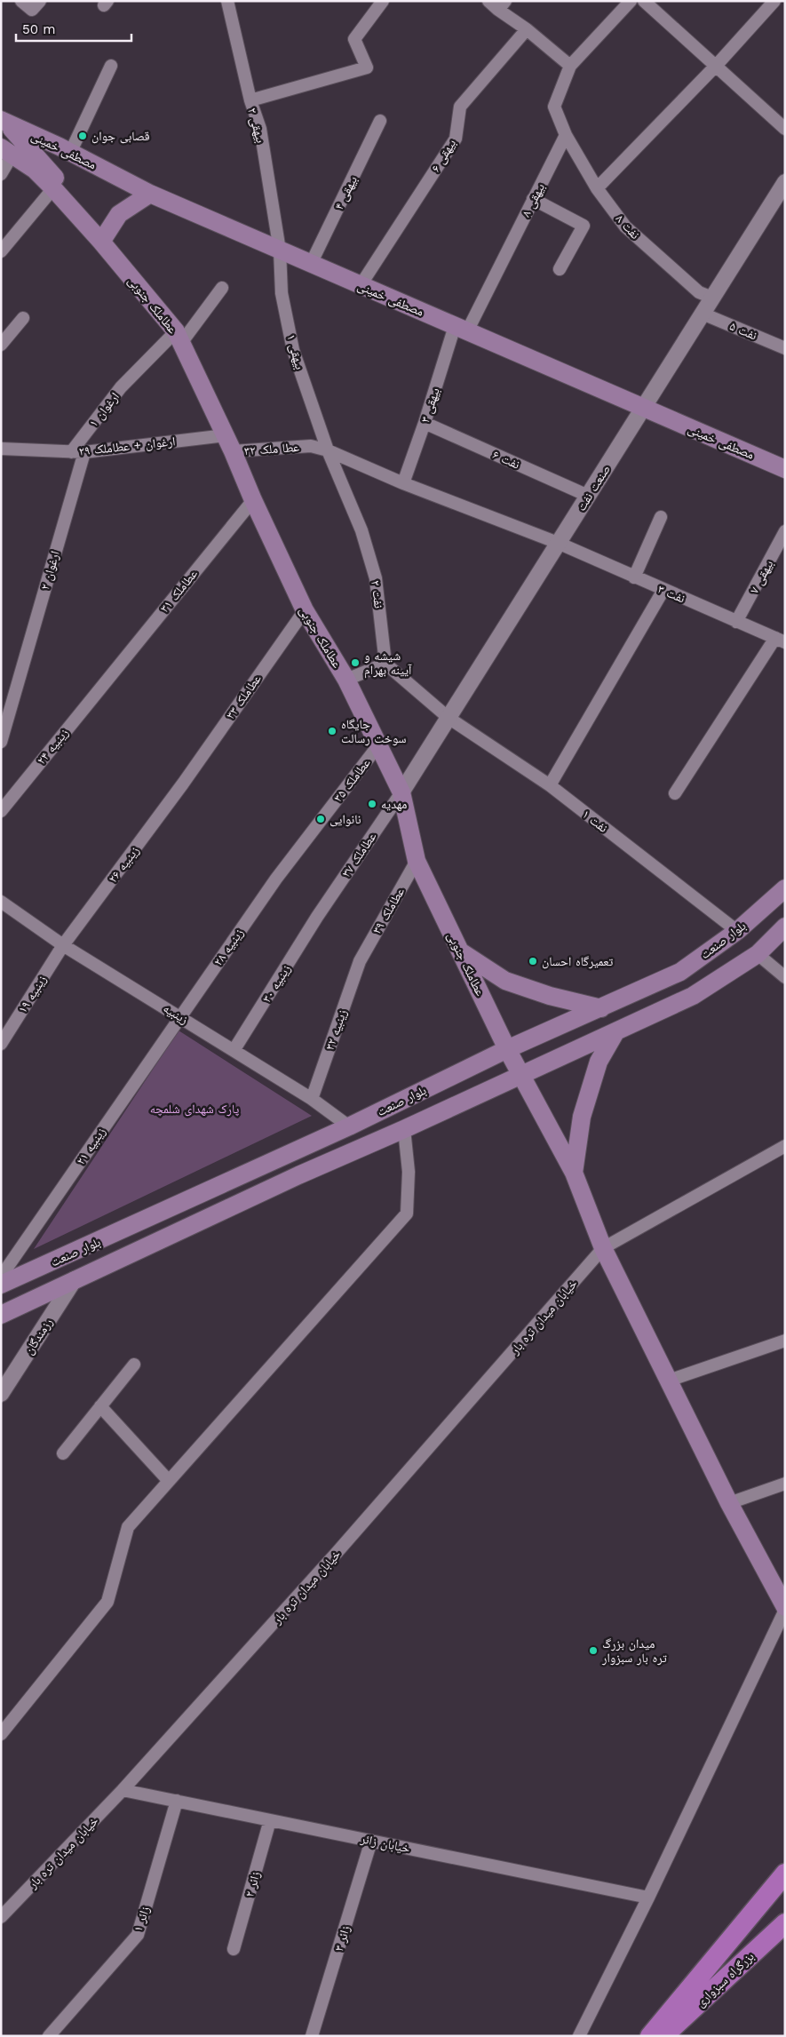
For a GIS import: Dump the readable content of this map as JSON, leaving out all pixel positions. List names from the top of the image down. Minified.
{"streets":{"highway":["بزرگراه سبزواری"],"main road":["مصطفی خمینی","عطاملک جنوبی","بلوار صنعت"],"street":["بیهقی ۲","بیهقی ۶","بیهقی ۴","بیهقی ۸","نفت ۸","نفت ۵","بیهقی ۱","بیهقی ۳","ارغوان ۱","ارغوان + عطاملک ۲۹","عطا ملک ۳۲","نفت ۶","صنعت نفت","ارغوان ۲","بیهقی ۷","عطاملک ۳۱","نفت ۳","نفت ۲","عطاملک ۳۳","زینبیه ۲۴","عطاملک ۳۵","نفت ۱","عطاملک ۳۷","زینبیه ۲۶","عطاملک ۳۹","زینبیه ۲۸","زینبیه ۳۰","زینبیه ۱۹","زینبیه","زینبیه ۳۲","زینبیه ۲۱","خیابان میدان تره بار","رزمندگان","خیابان زائر","زائر ۲","زائر ۱","زائر ۳"]},"crossings":[["بیهقی ۲","مصطفی خمینی"],["بیهقی ۲","بیهقی ۱"],["مصطفی خمینی","بیهقی ۶"],["مصطفی خمینی","بیهقی ۴"],["مصطفی خمینی","بیهقی ۸"],["مصطفی خمینی","بیهقی ۱"],["مصطفی خمینی","بیهقی ۳"],["مصطفی خمینی","صنعت نفت"],["بیهقی ۸","نفت ۸"],["بیهقی ۸","بیهقی ۳"],["نفت ۸","صنعت نفت"],["عطاملک جنوبی","ارغوان ۱"],["عطاملک جنوبی","ارغوان + عطاملک ۲۹"],["عطاملک جنوبی","عطا ملک ۳۲"],["عطاملک جنوبی","صنعت نفت"],["عطاملک جنوبی","عطاملک ۳۱"],["عطاملک جنوبی","عطاملک ۳۳"],["عطاملک جنوبی","عطاملک ۳۵"],["عطاملک جنوبی","عطاملک ۳۷"],["عطاملک جنوبی","عطاملک ۳۹"],["عطاملک جنوبی","بلوار صنعت"],["عطاملک جنوبی","خیابان میدان تره بار"],["نفت ۵","صنعت نفت"],["بیهقی ۱","عطا ملک ۳۲"],["بیهقی ۱","نفت ۲"],["بیهقی ۳","عطا ملک ۳۲"],["بیهقی ۳","نفت ۶"],["بیهقی ۳","نفت ۳"],["ارغوان ۱","ارغوان + عطاملک ۲۹"],["ارغوان + عطاملک ۲۹","ارغوان ۲"],["عطا ملک ۳۲","نفت ۳"],["عطا ملک ۳۲","نفت ۲"],["نفت ۶","صنعت نفت"],["صنعت نفت","نفت ۳"],["صنعت نفت","نفت ۱"],["صنعت نفت","عطاملک ۳۷"],["بیهقی ۷","نفت ۳"],["عطاملک ۳۱","زینبیه ۲۴"],["عطاملک ۳۳","زینبیه ۲۶"],["عطاملک ۳۵","زینبیه ۲۸"],["نفت ۱","بلوار صنعت"],["عطاملک ۳۷","زینبیه ۳۰"],["زینبیه ۲۶","زینبیه ۱۹"],["زینبیه ۲۶","زینبیه"],["عطاملک ۳۹","زینبیه ۳۲"],["بلوار صنعت","زینبیه"],["بلوار صنعت","رزمندگان"],["زینبیه ۲۸","زینبیه"],["زینبیه ۲۸","زینبیه ۲۱"],["زینبیه ۳۰","زینبیه"],["زینبیه ۱۹","زینبیه"],["زینبیه","زینبیه ۳۲"],["زینبیه","زینبیه ۲۱"],["خیابان میدان تره بار","خیابان زائر"],["خیابان زائر","زائر ۲"],["خیابان زائر","زائر ۱"],["خیابان زائر","زائر ۳"]],"parks":["پارک شهدای شلمچه"],"places":["قصابی جوان","شیشه و آیینه بهرام","جایگاه سوخت رسالت","مهدیه","نانوایی","تعمیرگاه احسان","میدان بزرگ تره بار سبزوار"],"scale_bar":"50 m"}
